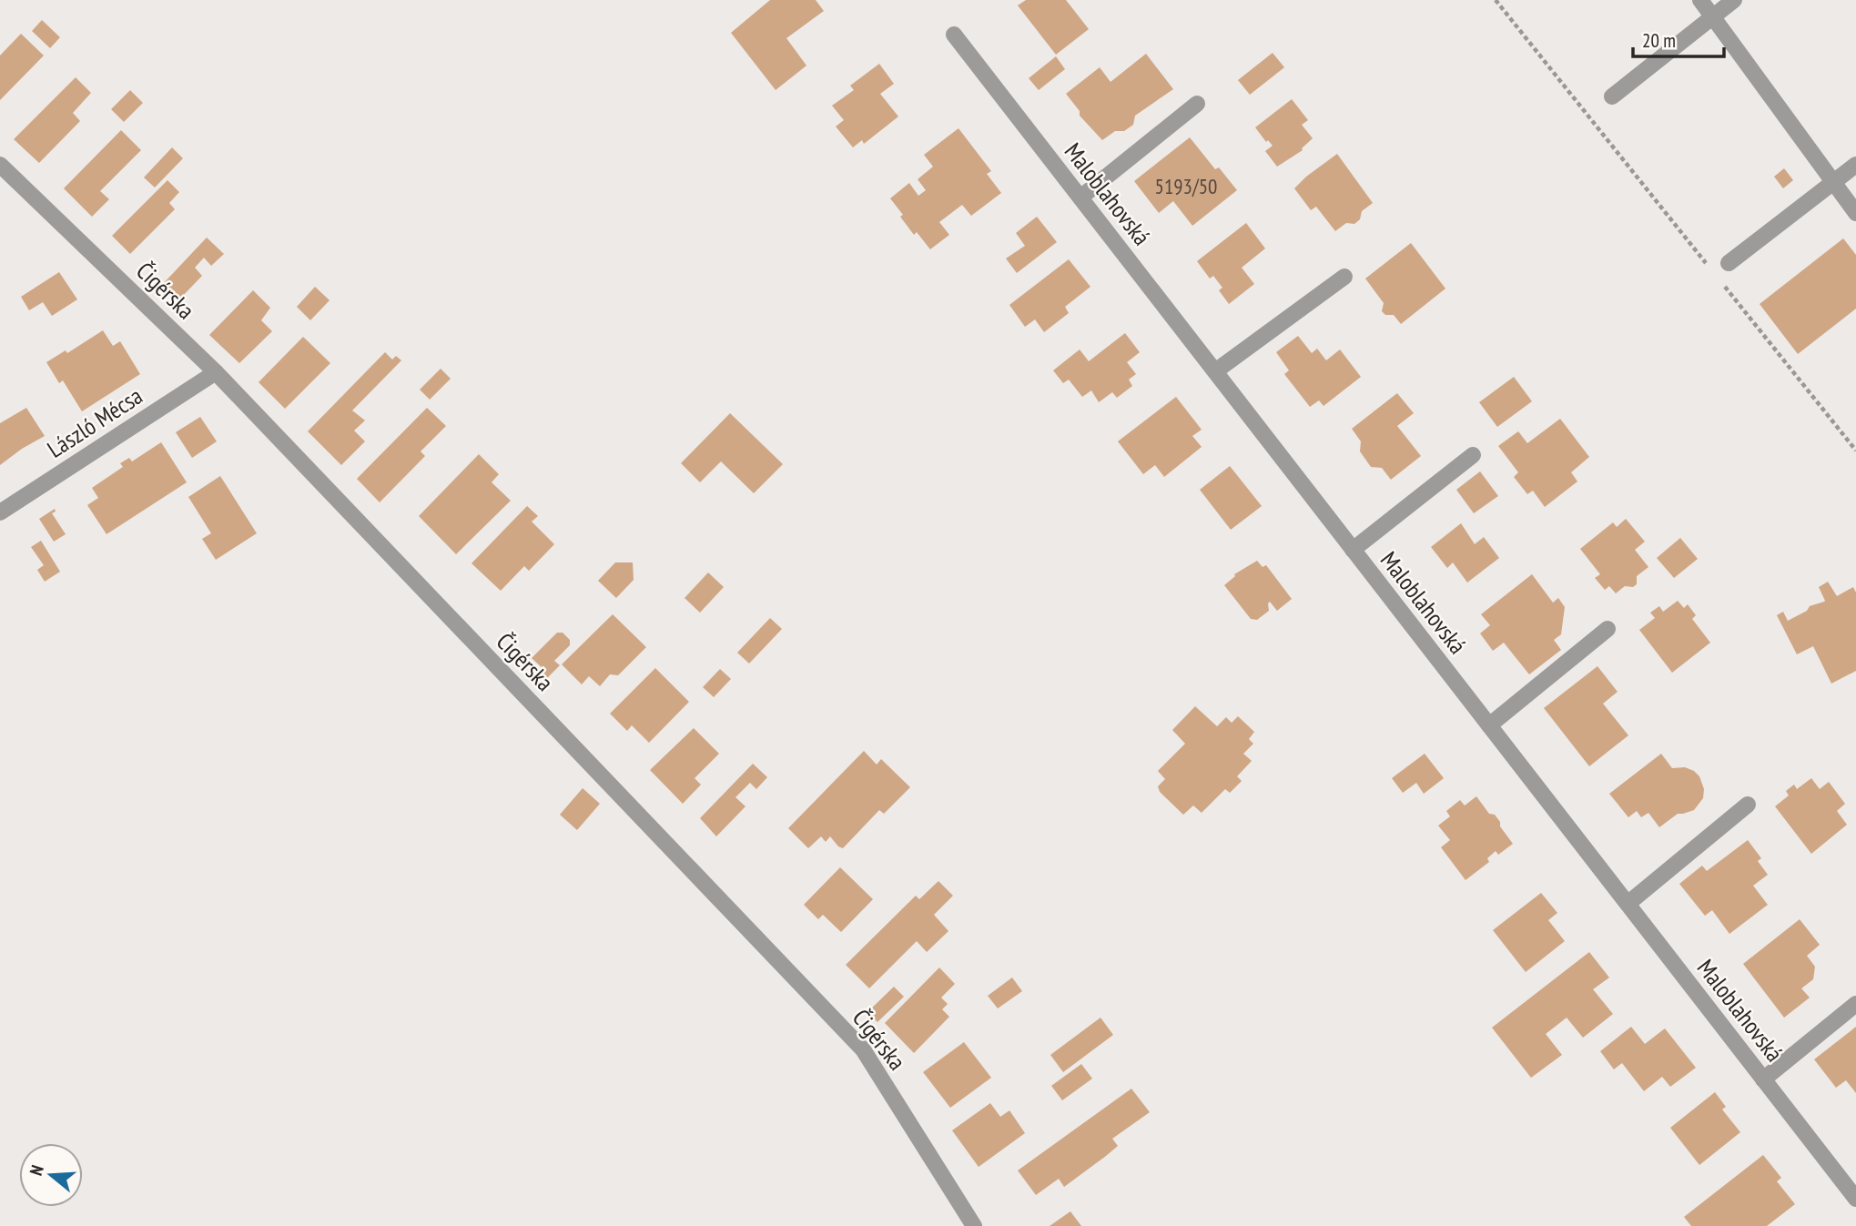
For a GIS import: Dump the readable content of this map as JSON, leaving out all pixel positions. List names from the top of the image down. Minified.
{"streets":{"street":["Maloblahovská","Čigérska","László Mécsa"]},"crossings":[["Čigérska","László Mécsa"]],"house_numbers":["5193/50"],"scale_bar":"20 m","north":"left"}
